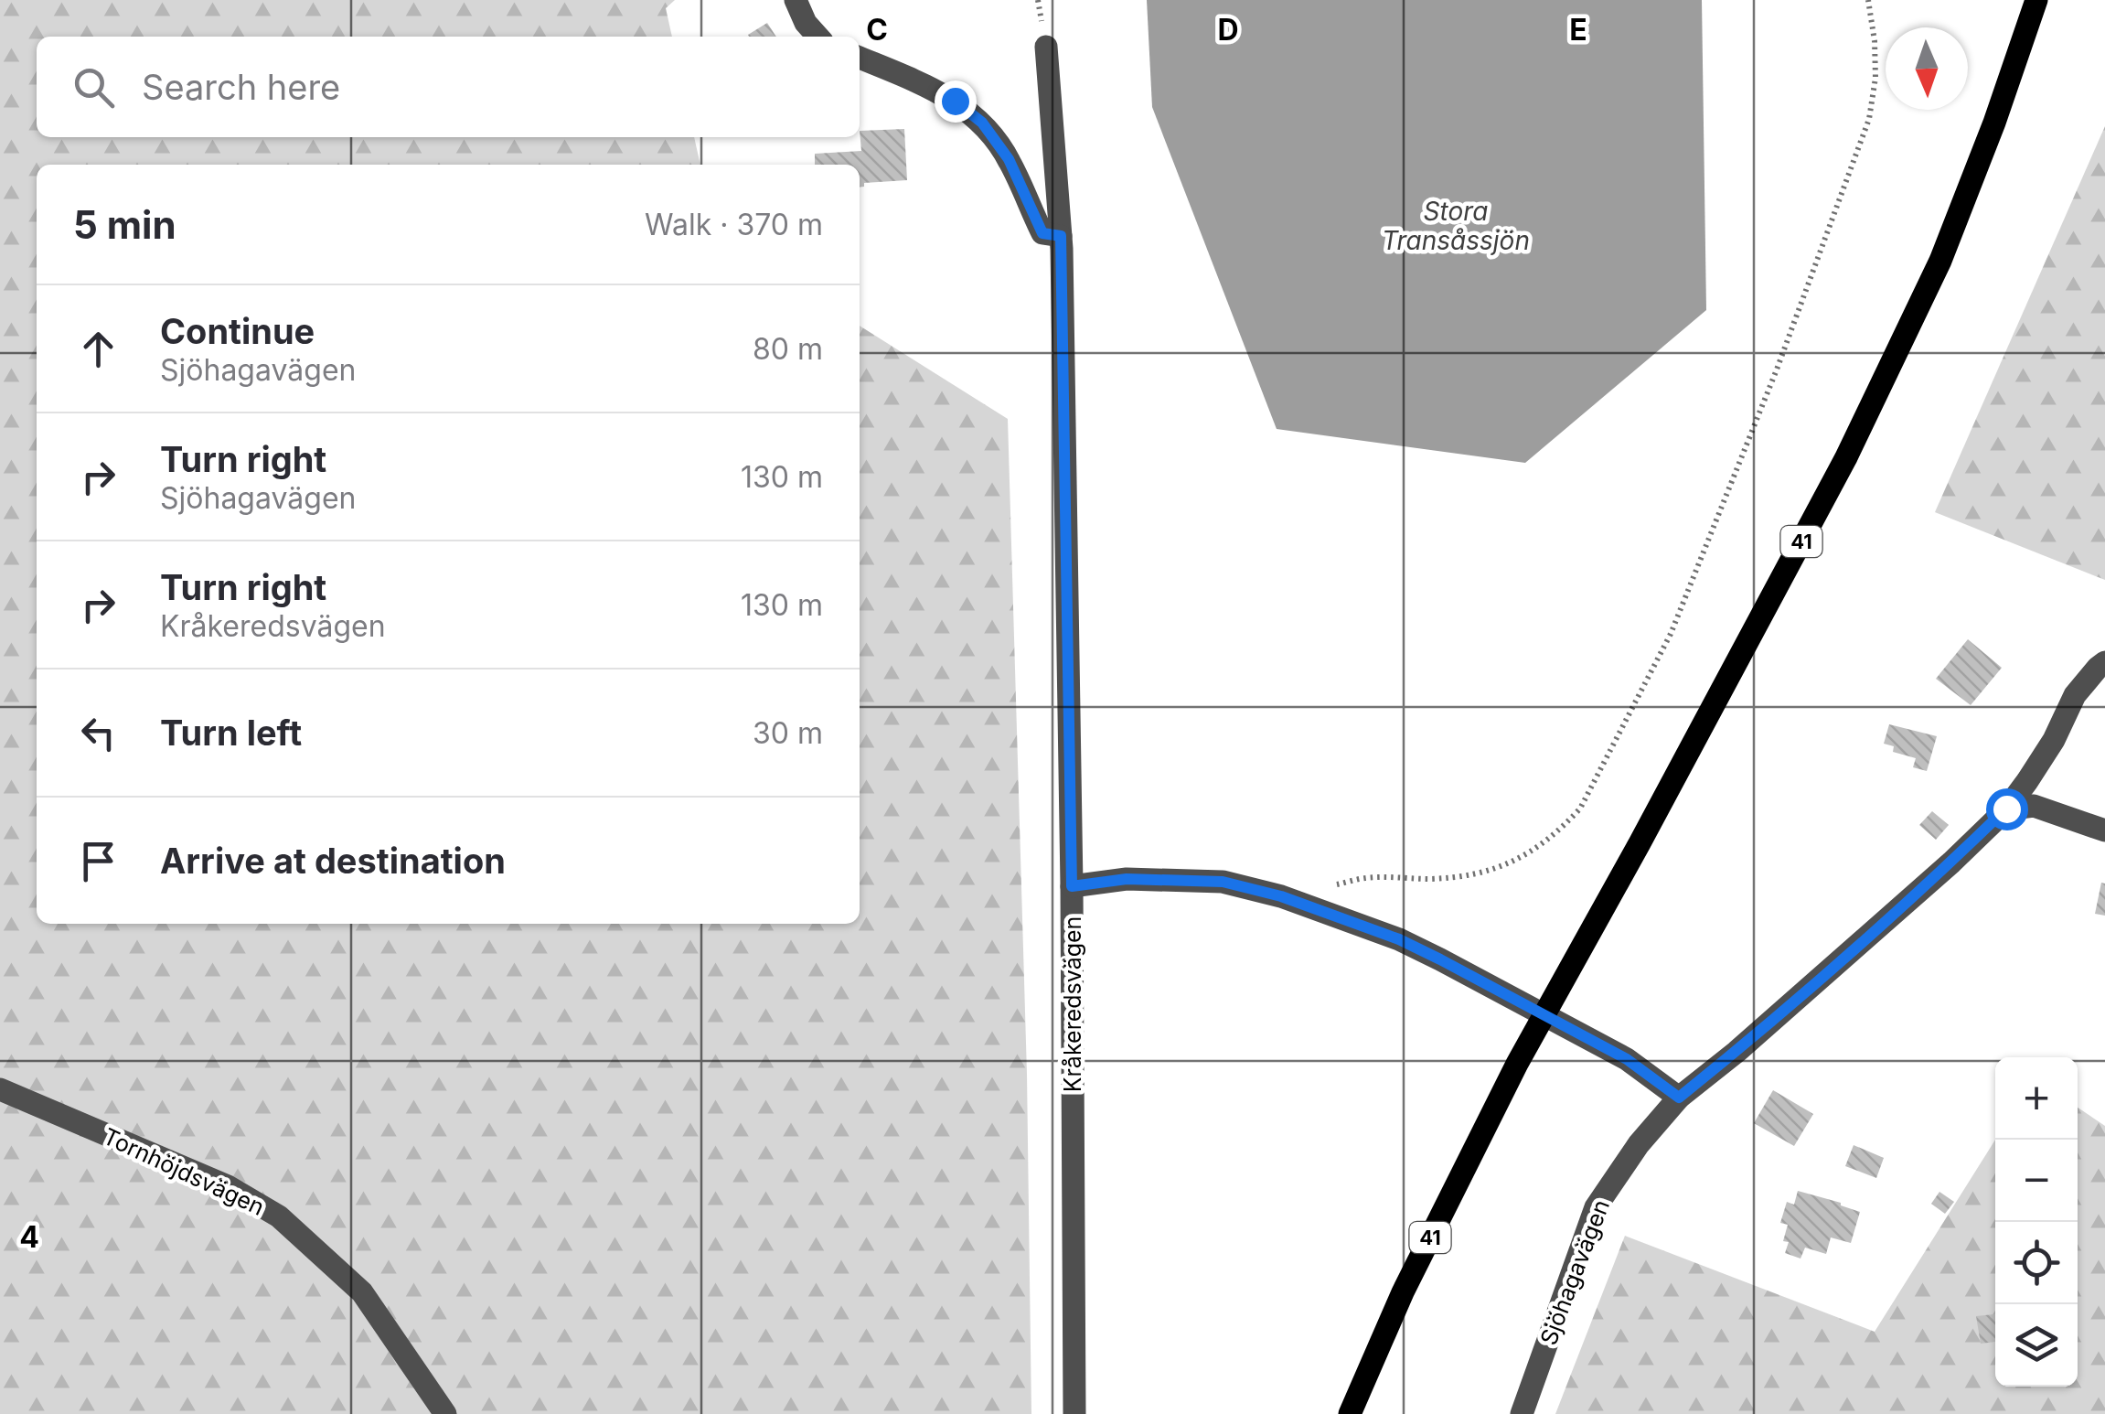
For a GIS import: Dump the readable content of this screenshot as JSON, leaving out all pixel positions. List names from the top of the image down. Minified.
{"streets":{"main road":["41"],"street":["Kråkeredsvägen","Tornhöjdsvägen","Sjöhagavägen"]},"water":["Stora Transåssjön"],"north":"bottom","page":{"search":"Search here","heading":["5 min","Walk · 370 m"],"list":[["Continue","Sjöhagavägen","80 m"],["Turn right","Sjöhagavägen","130 m"],["Turn right","Kråkeredsvägen","130 m"],["Turn left","30 m"],"Arrive at destination"],"map_buttons":["+","−"]},"grid":{"columns":["C","D","E"],"rows":["4"]}}
